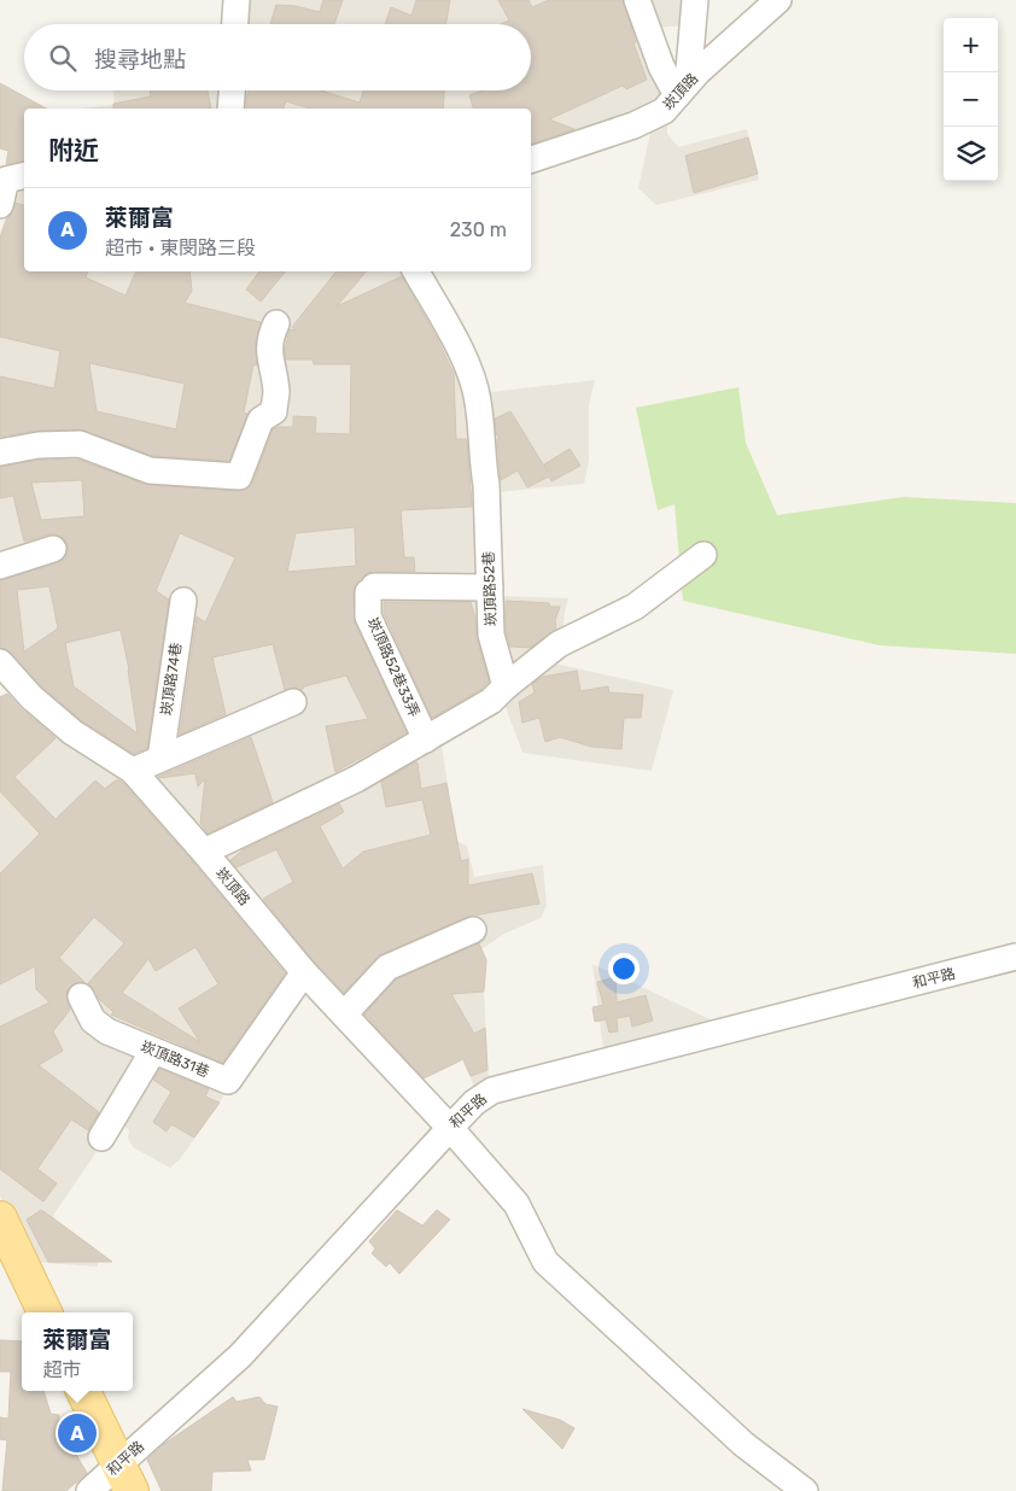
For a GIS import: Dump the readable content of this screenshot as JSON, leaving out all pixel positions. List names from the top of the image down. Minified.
{"streets":{"street":["崁頂路","崁頂路52巷","崁頂路52巷33弄","崁頂路74巷","和平路","崁頂路31巷"]},"crossings":[["崁頂路","和平路"],["崁頂路","崁頂路31巷"],["崁頂路52巷","崁頂路52巷33弄"]],"page":{"map_buttons":["+","−"],"search":"搜尋地點","heading":"附近","list":[{"mark":"A","name":"萊爾富","note":"超市 · 東閔路三段","value":"230 m"}],"popup":["萊爾富","超市"],"pins":"A"}}
